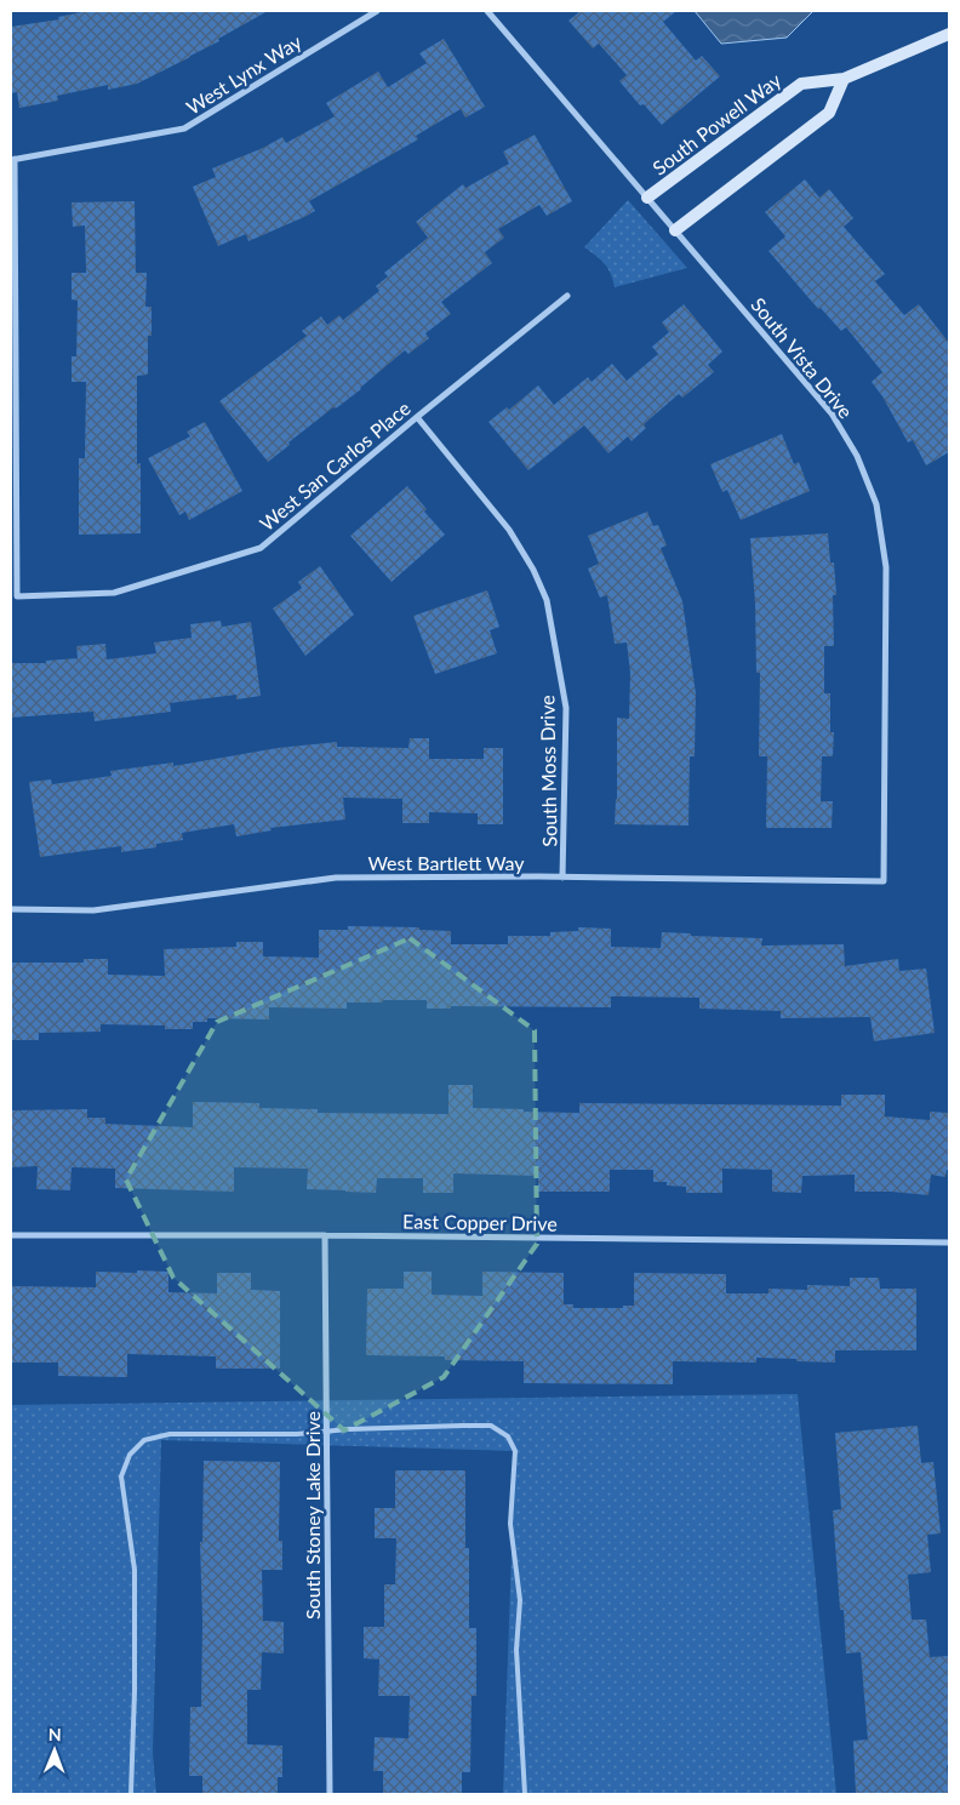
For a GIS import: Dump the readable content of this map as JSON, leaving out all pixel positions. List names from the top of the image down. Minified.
{"streets":{"street":["West Lynx Way","South Powell Way","South Vista Drive","West San Carlos Place","South Moss Drive","West Bartlett Way","East Copper Drive","South Stoney Lake Drive"]},"crossings":[["West Lynx Way","West San Carlos Place"],["South Powell Way","South Vista Drive"],["South Vista Drive","West Bartlett Way"],["West San Carlos Place","South Moss Drive"],["South Moss Drive","West Bartlett Way"],["East Copper Drive","South Stoney Lake Drive"]],"north":"top"}
